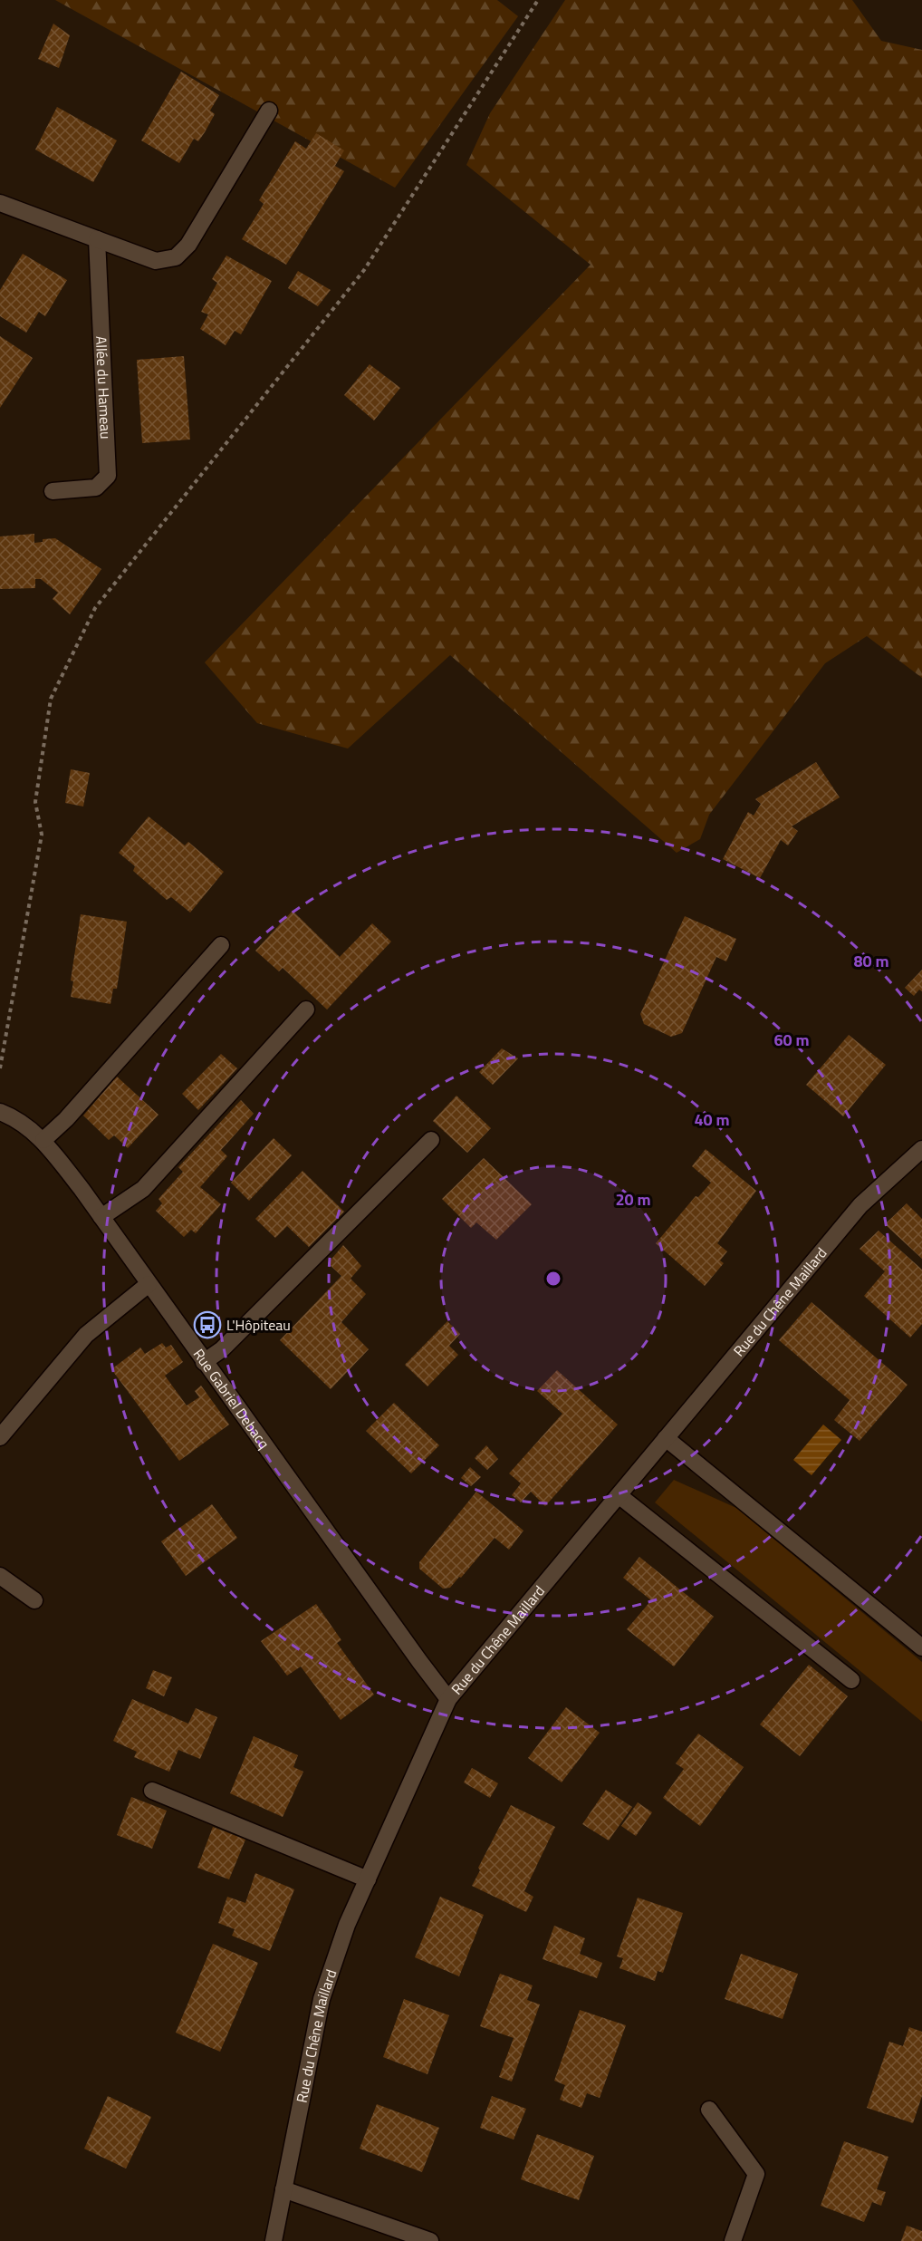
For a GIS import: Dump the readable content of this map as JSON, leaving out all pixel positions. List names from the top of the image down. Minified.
{"streets":{"street":["Allée du Hameau","Rue du Chêne Maillard","Rue Gabriel Debacq"]},"crossings":[["Rue du Chêne Maillard","Rue Gabriel Debacq"]],"places":{"bus stop":["L'Hôpiteau"]},"rings":["80 m","60 m","40 m","20 m"]}
